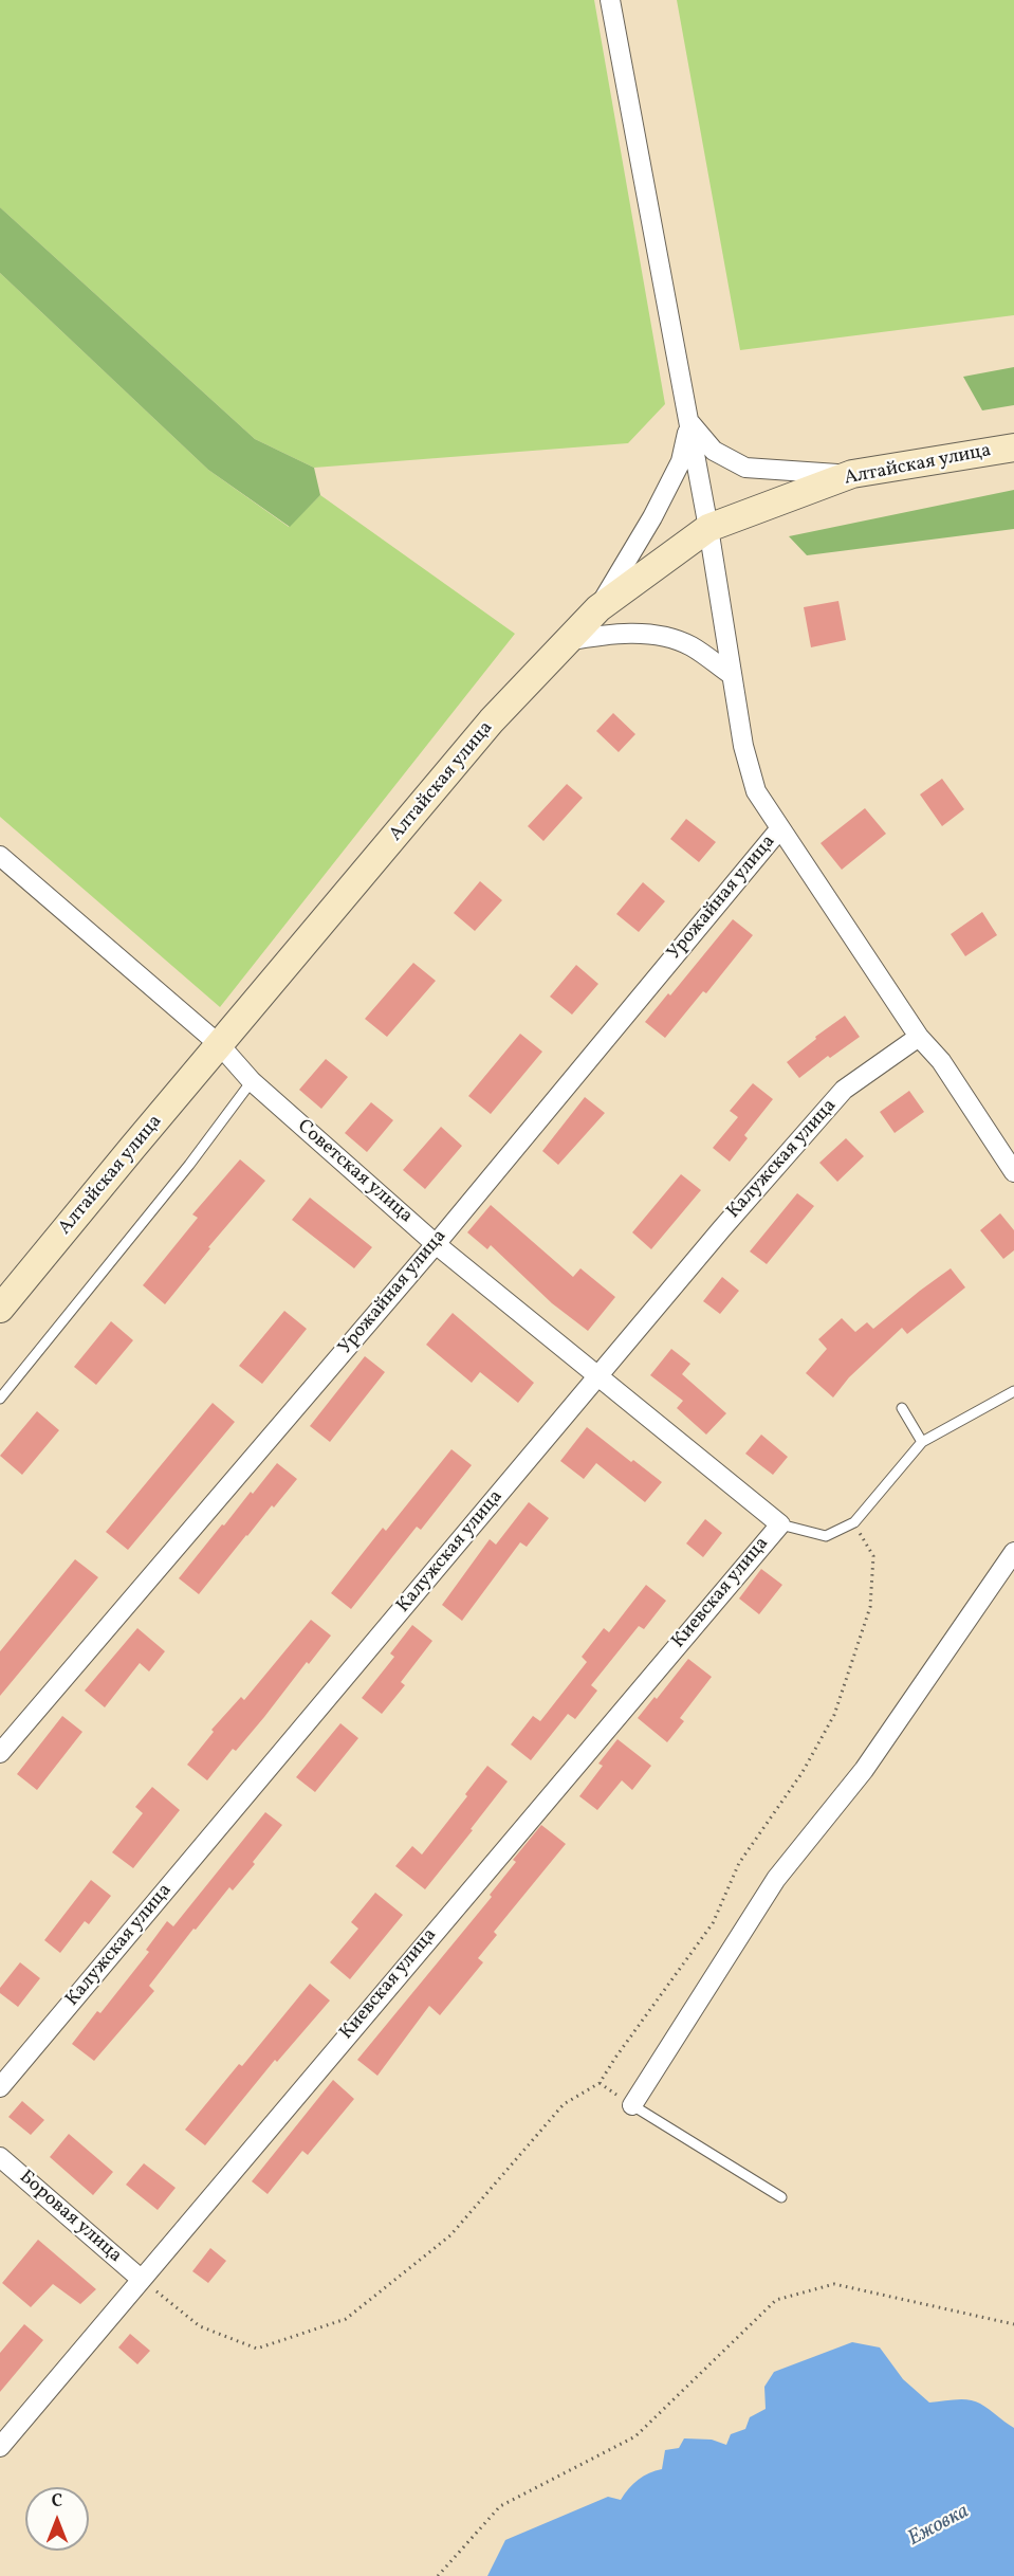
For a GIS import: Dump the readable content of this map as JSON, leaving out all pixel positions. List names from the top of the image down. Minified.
{"streets":{"main road":["Алтайская улица"],"street":["Урожайная улица","Калужская улица","Советская улица","Киевская улица","Боровая улица"]},"crossings":[["Алтайская улица","Советская улица"],["Урожайная улица","Советская улица"],["Калужская улица","Советская улица"],["Советская улица","Киевская улица"],["Киевская улица","Боровая улица"]],"water":["Ежовка"],"north":"top"}
